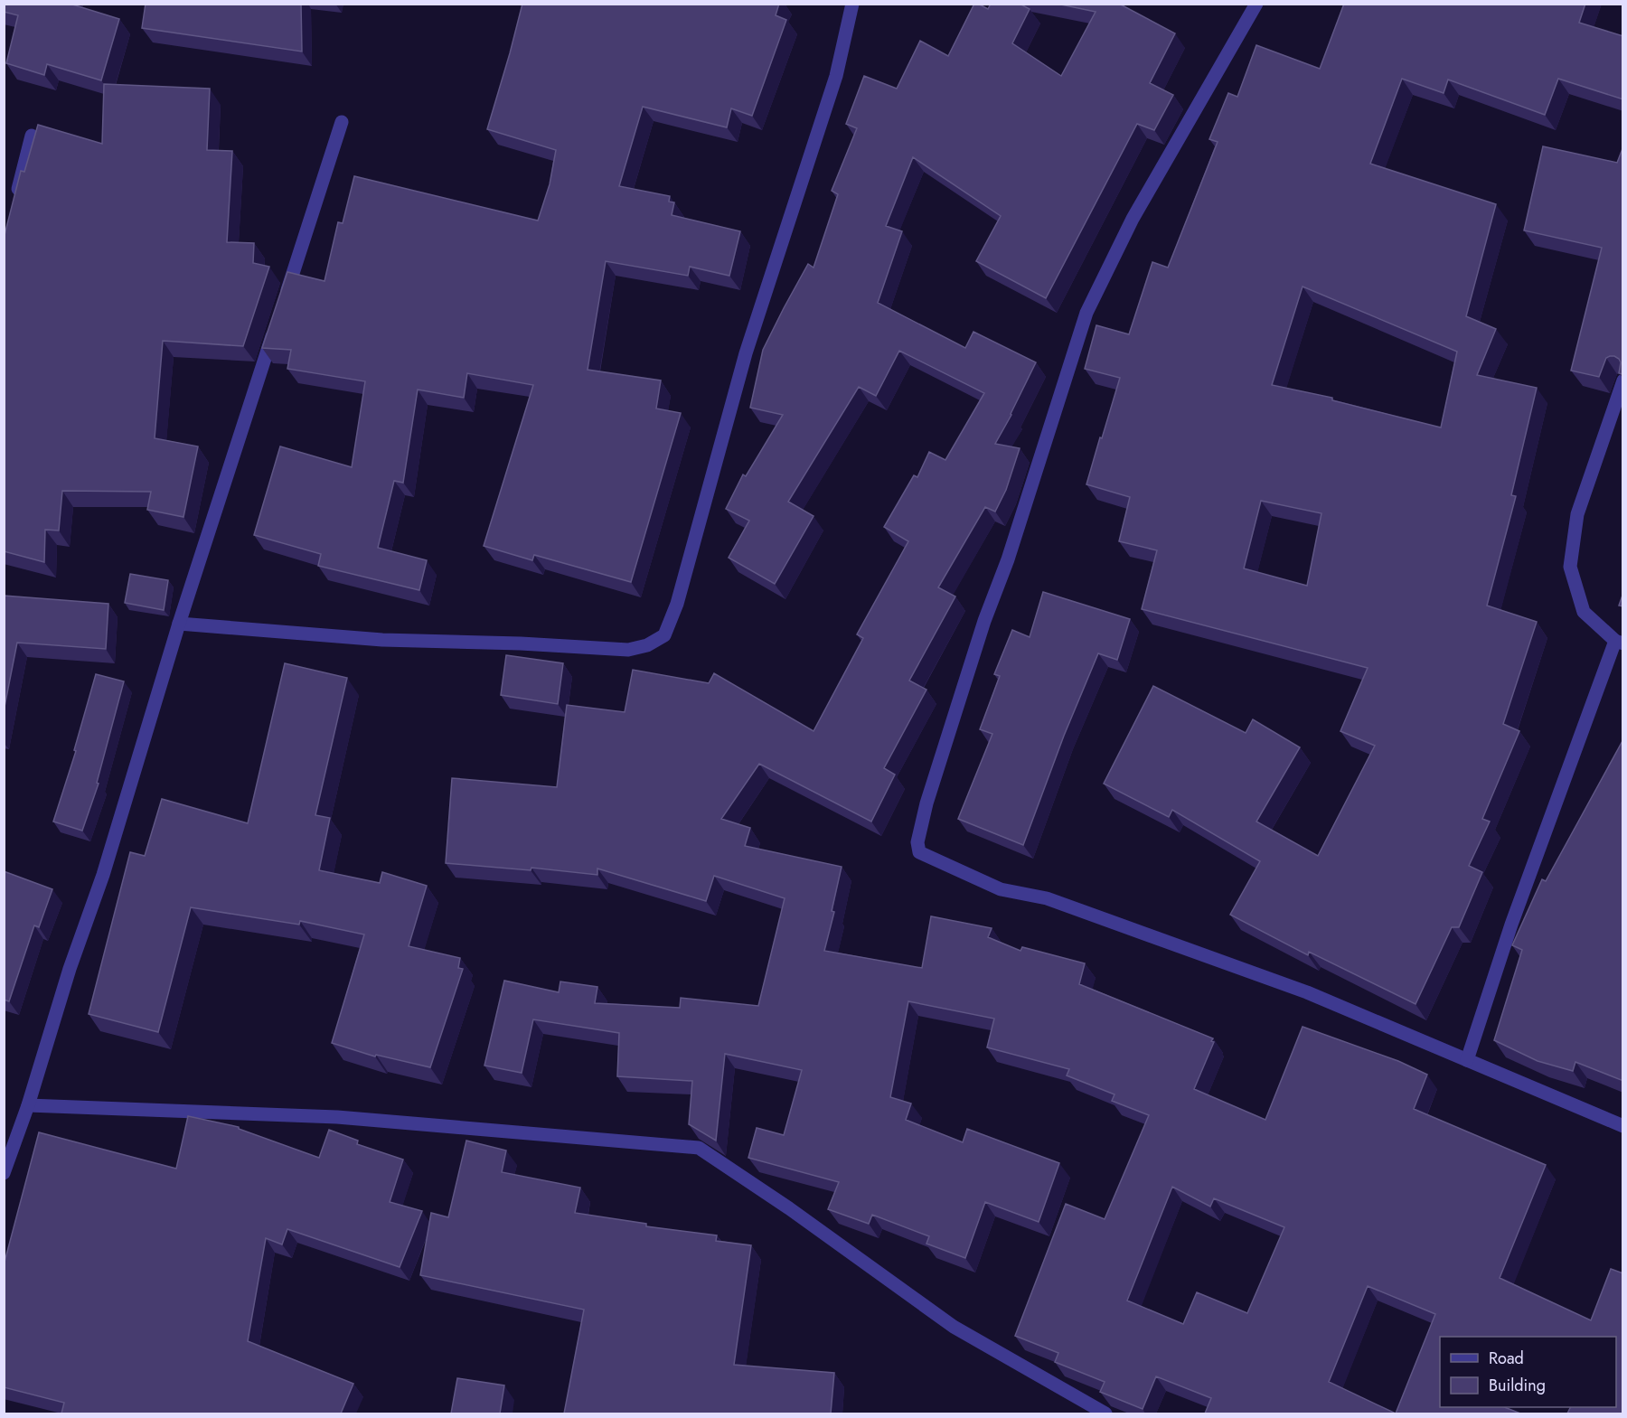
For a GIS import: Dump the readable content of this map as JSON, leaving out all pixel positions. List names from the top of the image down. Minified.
{"legend":["Road","Building"]}
